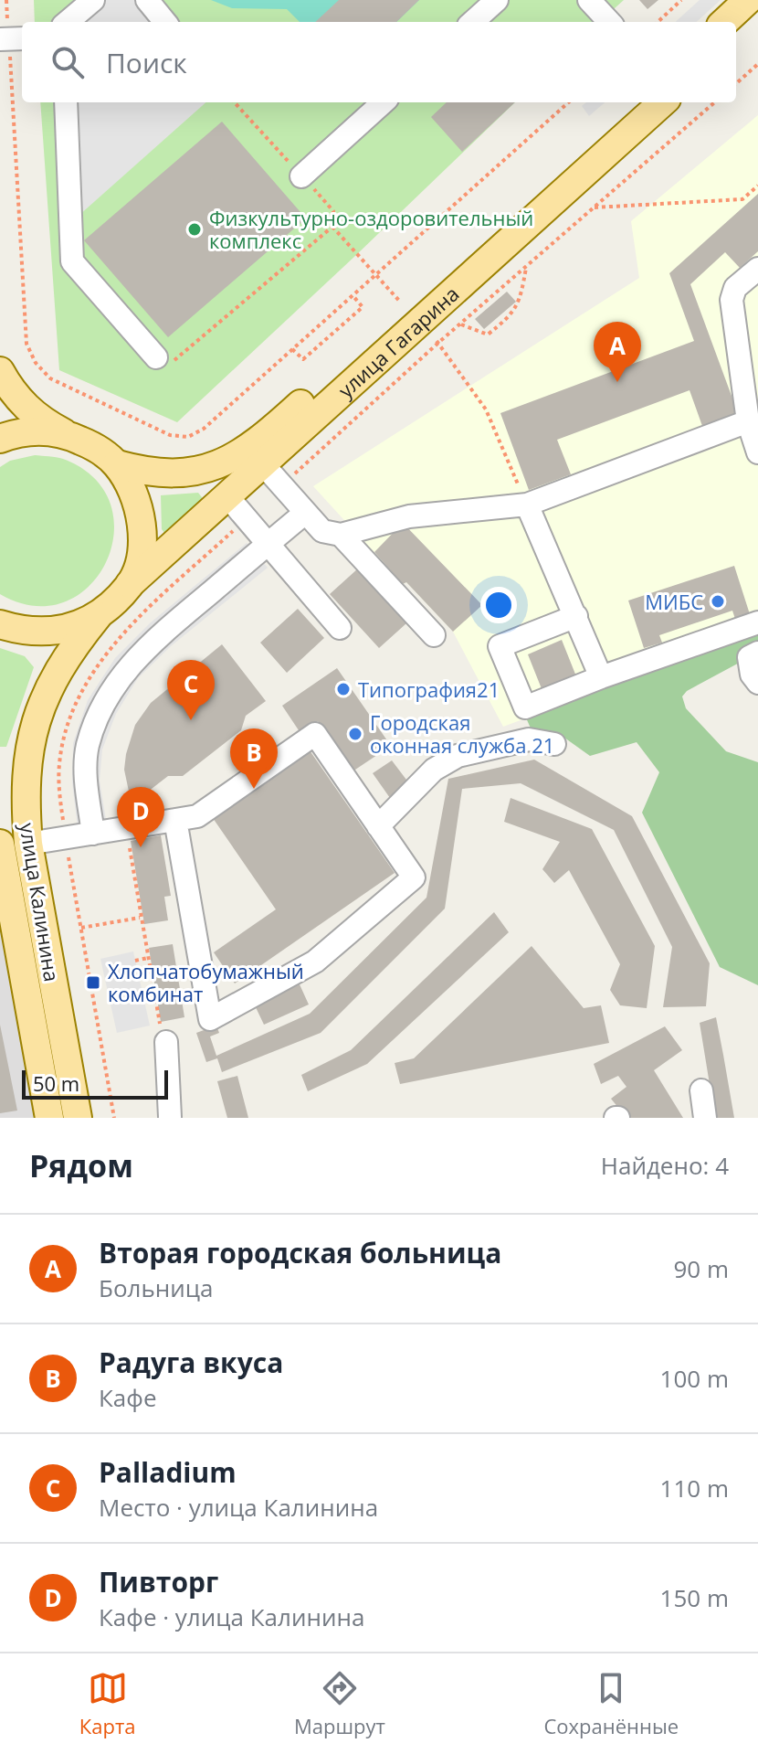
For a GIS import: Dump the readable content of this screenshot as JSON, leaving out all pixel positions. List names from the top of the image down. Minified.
{"streets":{"main road":["улица Гагарина","улица Калинина"]},"crossings":[["улица Гагарина","улица Калинина"]],"places":{"other":["Физкультурно-оздоровительный комплекс","МИБС","Типография21","Городская оконная служба 21"],"transit":["Хлопчатобумажный комбинат"]},"scale_bar":"50 m","page":{"search":"Поиск","pins":["A","C","B","D"],"scale":"50 m","heading":["Рядом","Найдено: 4"],"list":[{"mark":"A","name":"Вторая городская больница","note":"Больница","value":"90 m"},{"mark":"B","name":"Радуга вкуса","note":"Кафе","value":"100 m"},{"mark":"C","name":"Palladium","note":"Место · улица Калинина","value":"110 m"},{"mark":"D","name":"Пивторг","note":"Кафе · улица Калинина","value":"150 m"}],"nav":["Карта","Маршрут","Сохранённые"]}}
